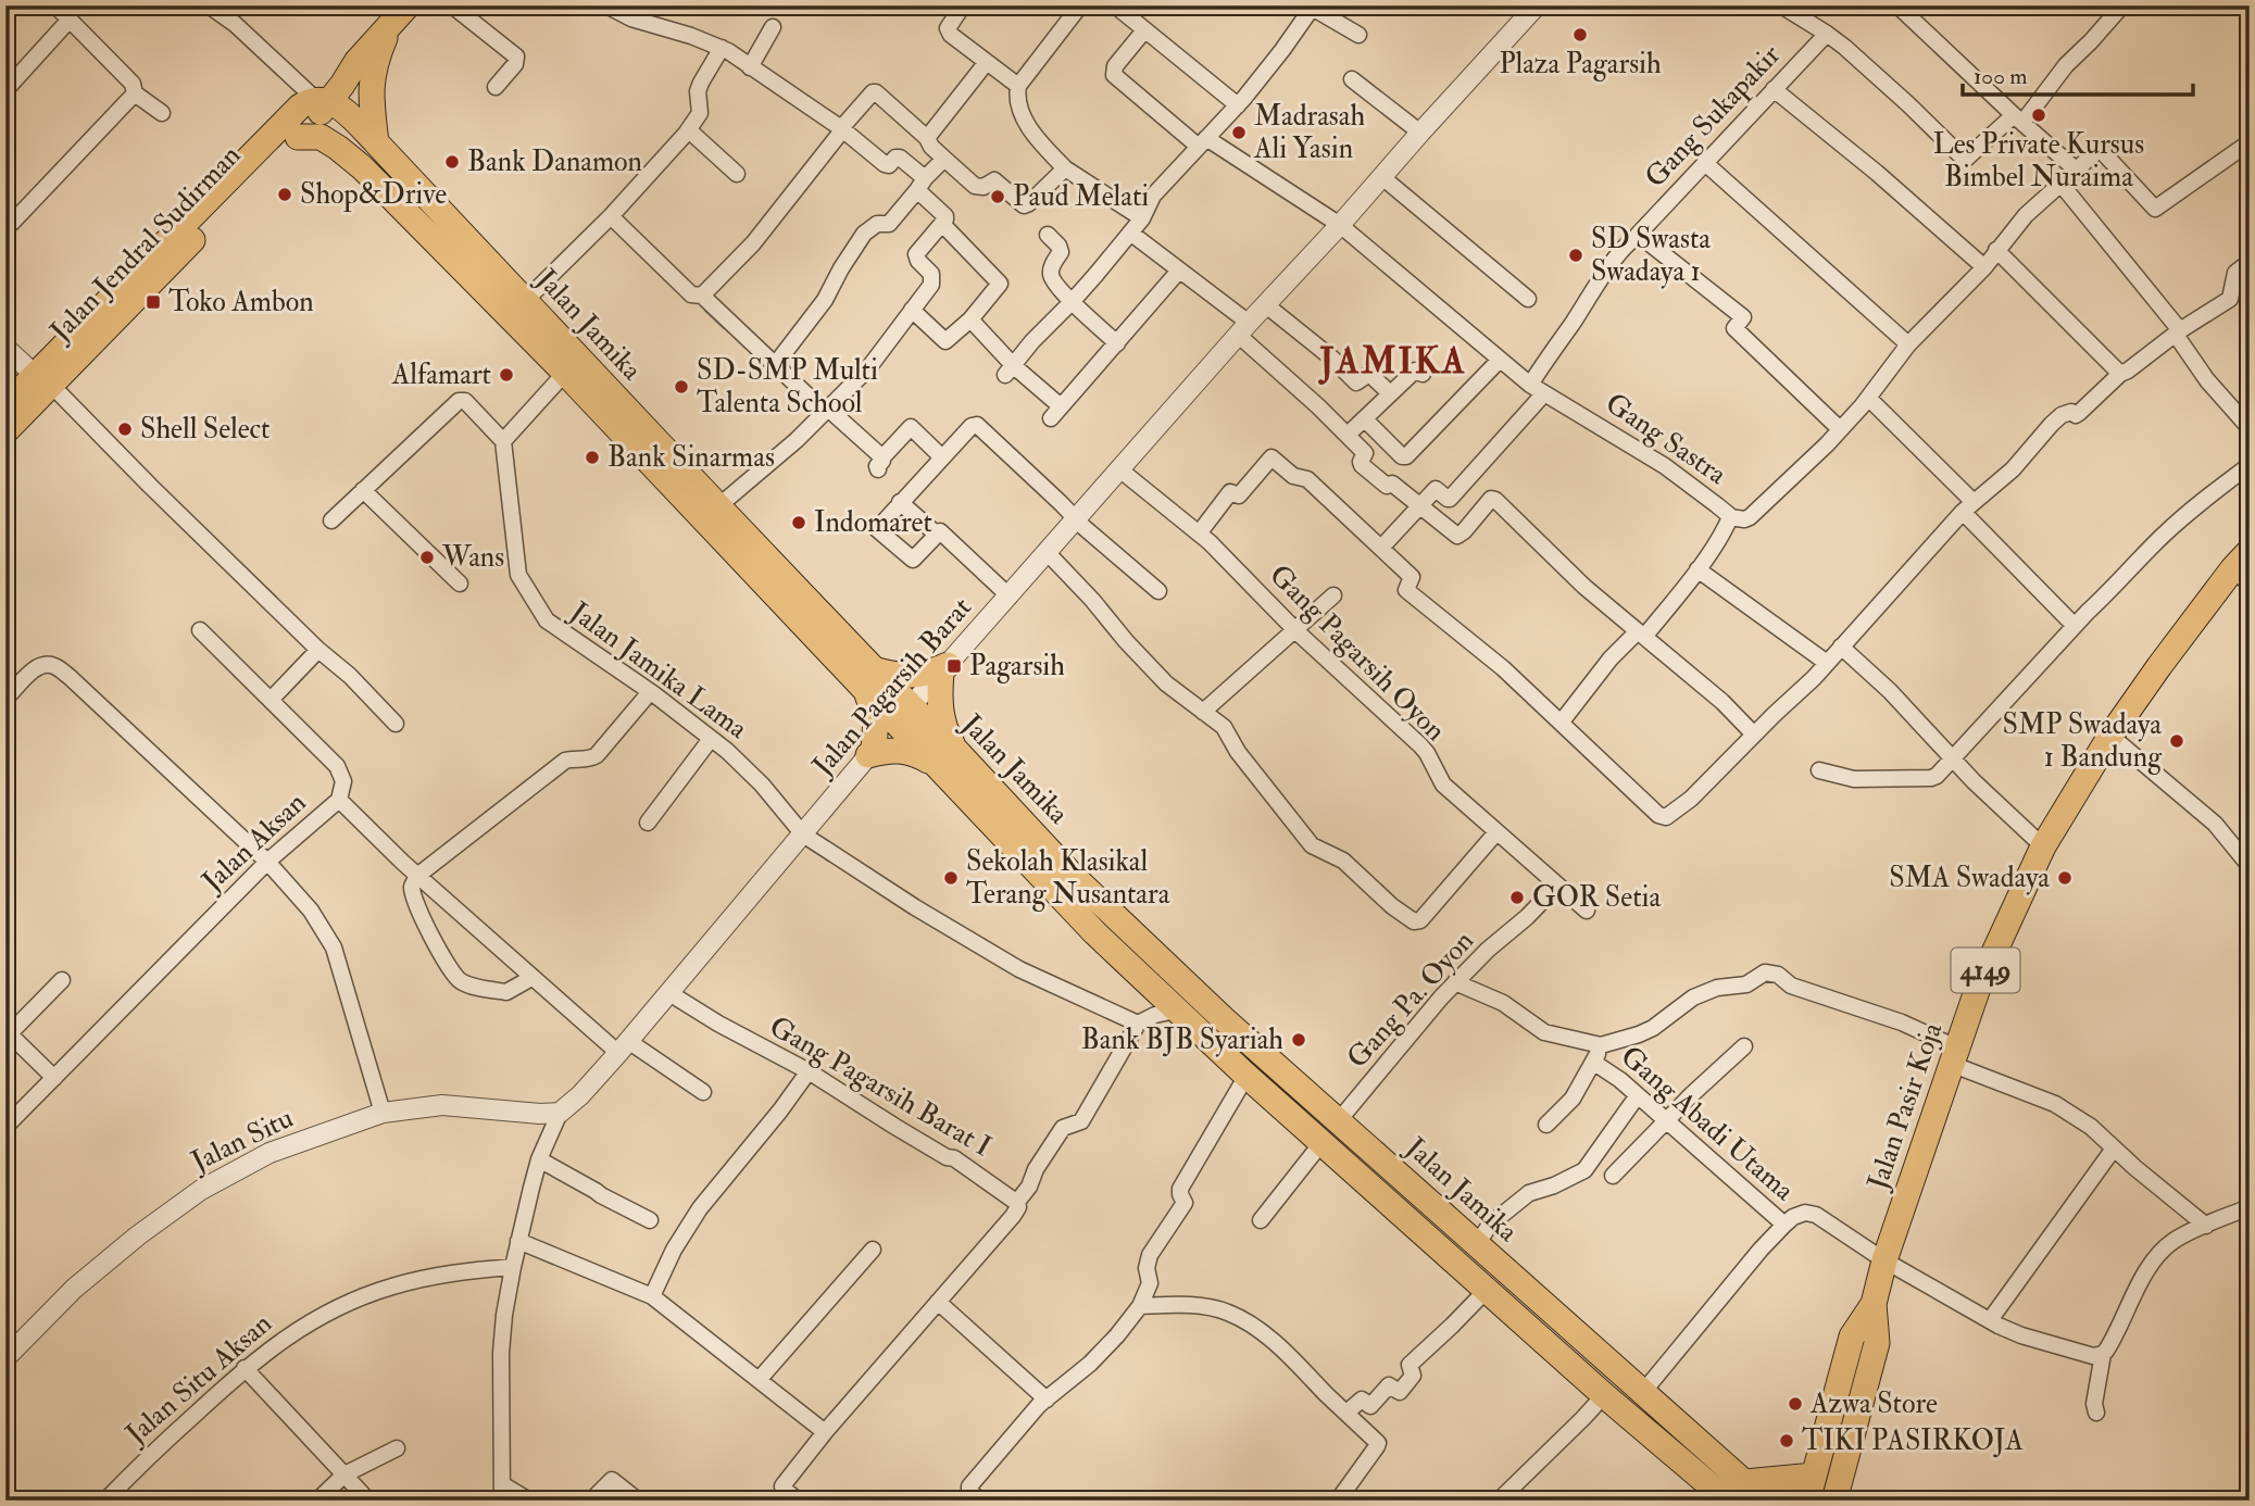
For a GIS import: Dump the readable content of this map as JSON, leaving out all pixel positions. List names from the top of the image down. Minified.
{"streets":{"main road":["Jalan Jendral Sudirman","Jalan Jamika","4149","Jalan Pasir Koja"],"street":["Gang Sukapakir","Gang Sastra","Gang Pagarsih Oyon","Jalan Jamika Lama","Jalan Pagarsih Barat","Jalan Aksan","Gang Pa. Oyon","Gang Pagarsih Barat I","Gang Abadi Utama","Jalan Situ","Jalan Situ Aksan"]},"crossings":[["Gang Sukapakir","Gang Sastra"],["Jalan Jendral Sudirman","Jalan Jamika"],["Jalan Jamika","Jalan Pagarsih Barat"],["Jalan Jamika","Gang Pa. Oyon"],["Gang Sastra","Jalan Pagarsih Barat"],["Gang Pagarsih Oyon","Jalan Pagarsih Barat"],["Gang Pagarsih Oyon","Gang Pa. Oyon"],["Jalan Jamika Lama","Jalan Pagarsih Barat"],["Jalan Pagarsih Barat","Jalan Aksan"],["Jalan Pagarsih Barat","Gang Pagarsih Barat I"],["Jalan Pagarsih Barat","Jalan Situ"],["Jalan Pagarsih Barat","Jalan Situ Aksan"]],"districts":["JAMIKA"],"places":{"other":["Plaza Pagarsih","Les Private Kursus Bimbel Nuraima","Madrasah Ali Yasin","Bank Danamon","Shop&Drive","Paud Melati","SD Swasta Swadaya 1","Alfamart","SD-SMP Multi Talenta School","Shell Select","Bank Sinarmas","Indomaret","Wans","SMP Swadaya 1 Bandung","Sekolah Klasikal Terang Nusantara","SMA Swadaya","GOR Setia","Bank BJB Syariah","Azwa Store","TIKI PASIRKOJA"],"transit":["Toko Ambon","Pagarsih"]},"scale_bar":"100 m"}
